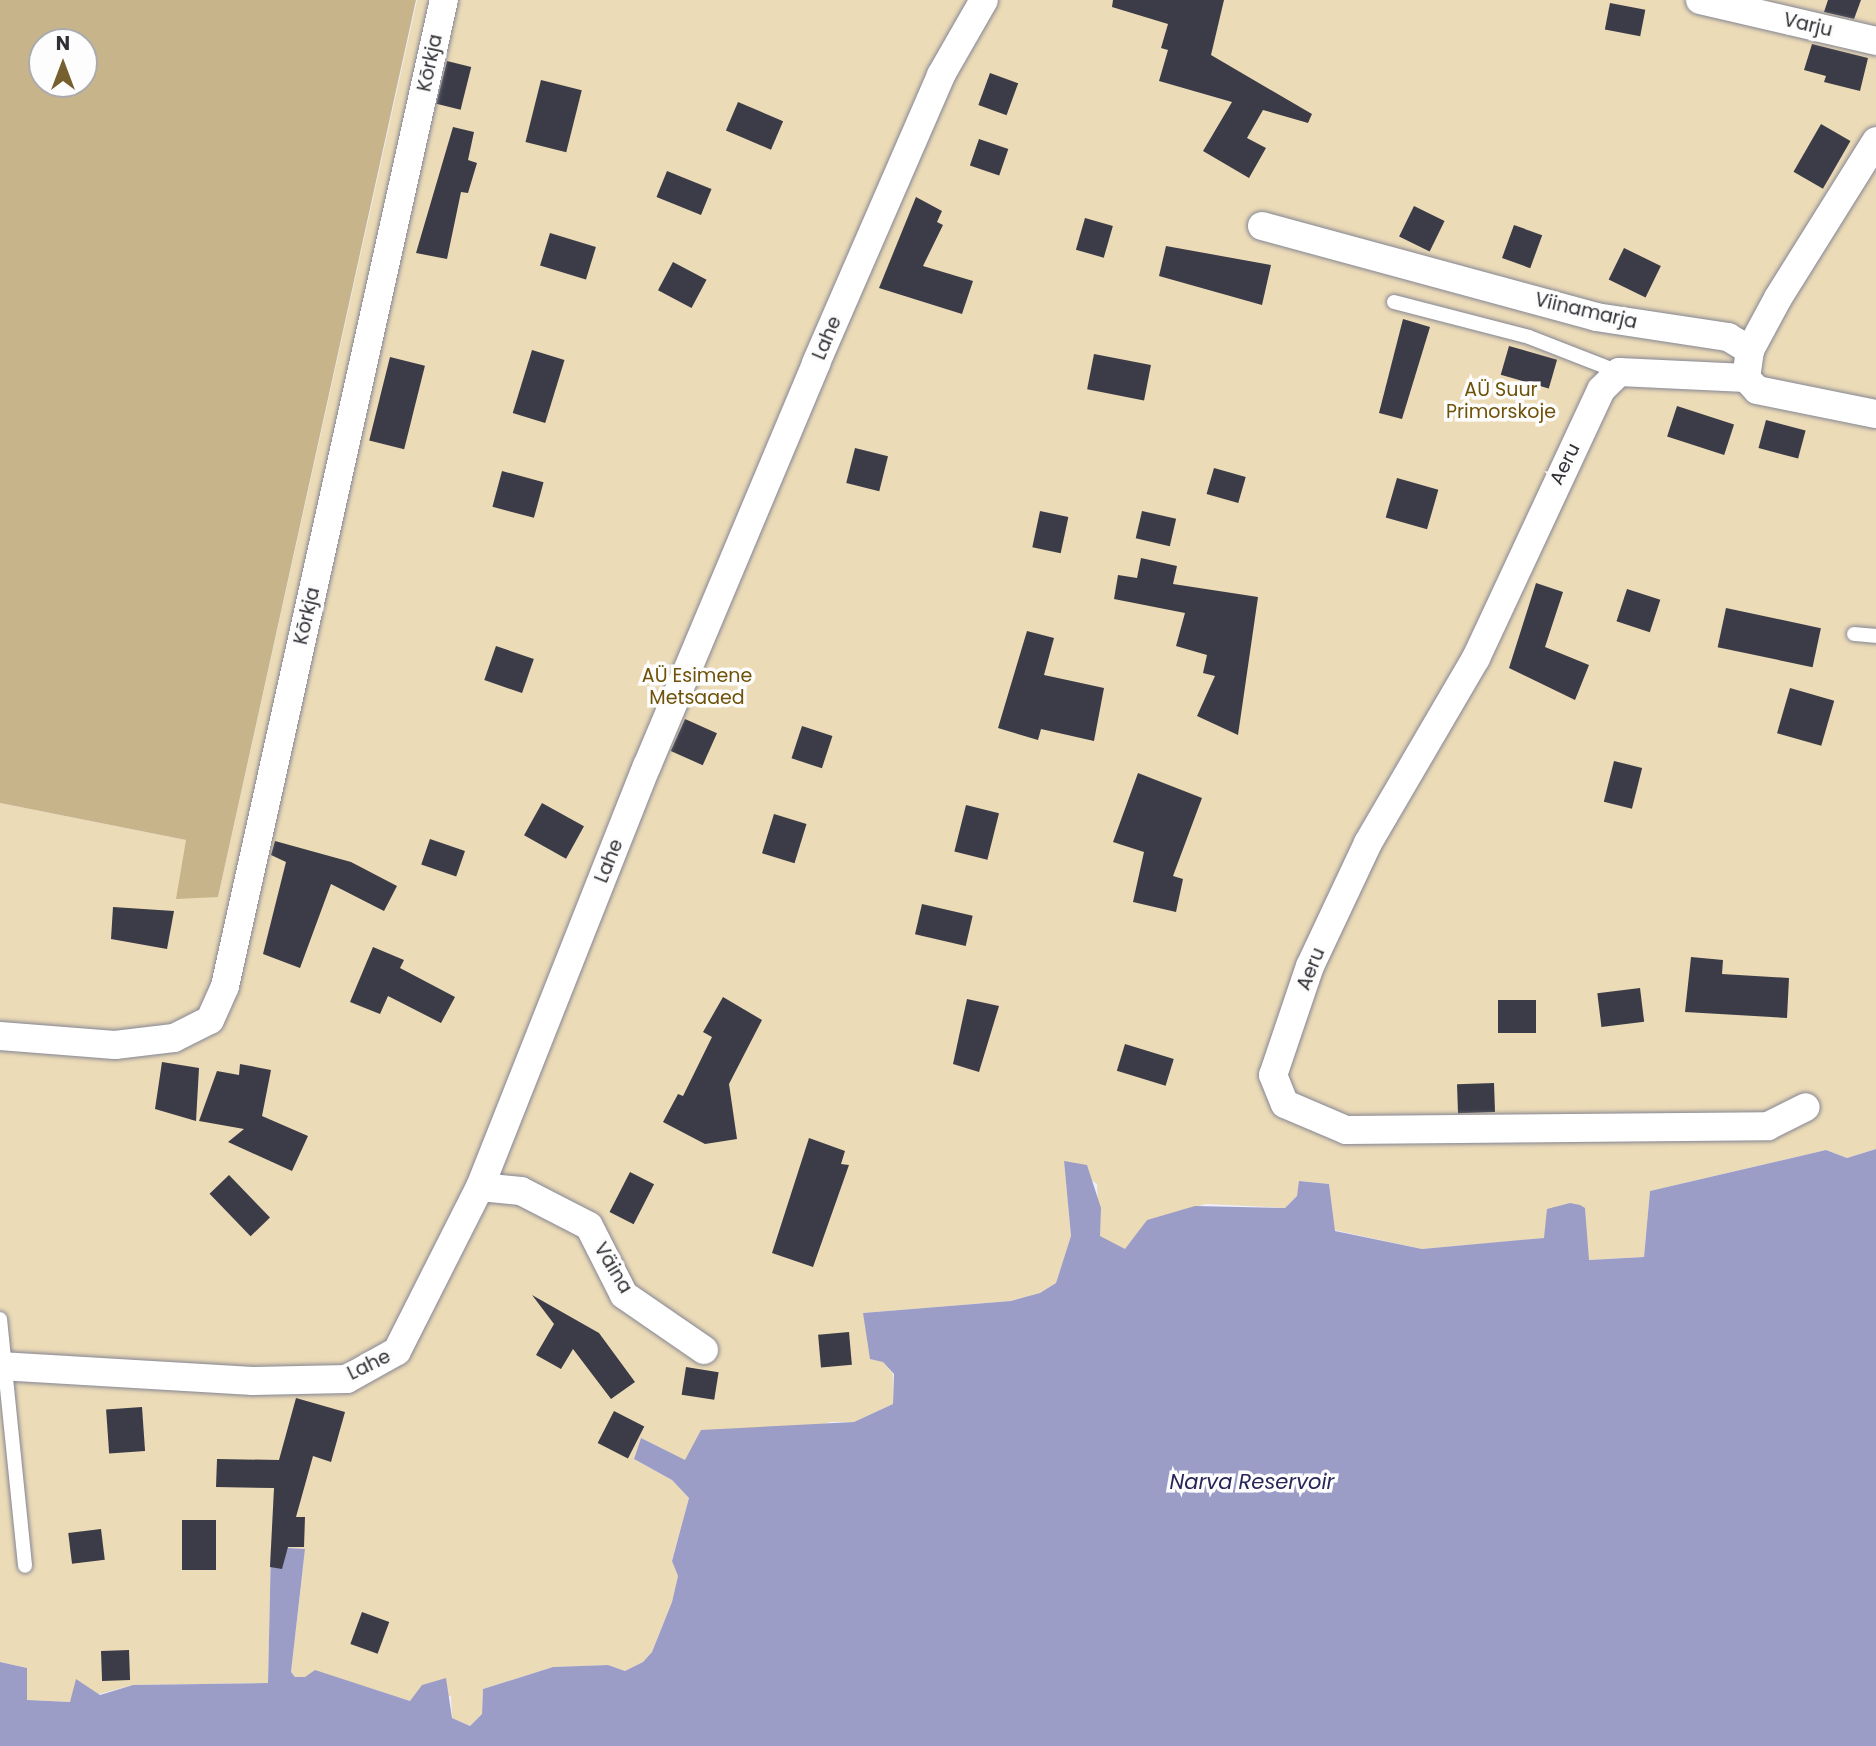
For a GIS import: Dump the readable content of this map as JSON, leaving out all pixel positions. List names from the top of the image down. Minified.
{"streets":{"street":["Varju","Kõrkja","Viinamarja","Lahe","Aeru","Väina"]},"crossings":[["Lahe","Väina"]],"water":["Narva Reservoir"],"parks":["AÜ Suur Primorskoje","AÜ Esimene Metsaaed"],"north":"top"}
